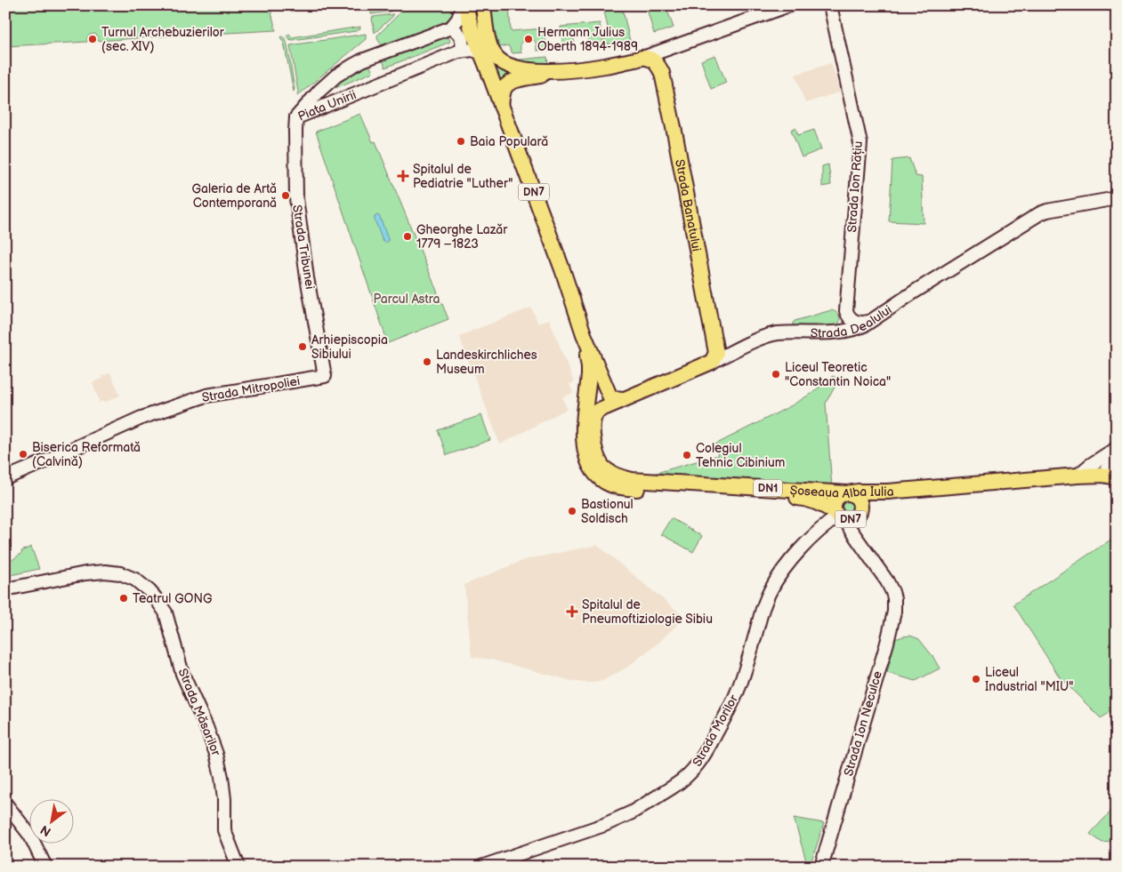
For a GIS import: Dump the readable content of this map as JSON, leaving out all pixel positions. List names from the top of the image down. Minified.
{"streets":{"main road":["DN7","Strada Banatului","Strada Dealului","DN1","Șoseaua Alba Iulia"],"street":["Piața Unirii","Strada Ion Rațiu","Strada Tribunei","Strada Mitropoliei","Strada Măsarilor","Strada Ion Neculce","Strada Morilor"]},"crossings":[["Piața Unirii","DN7"],["Piața Unirii","Strada Tribunei"],["Strada Ion Rațiu","Strada Dealului"],["DN7","Strada Dealului"],["DN7","Șoseaua Alba Iulia"],["DN7","Strada Ion Neculce"],["DN7","Strada Morilor"],["Strada Banatului","Strada Dealului"],["Strada Tribunei","Strada Mitropoliei"],["Strada Dealului","Șoseaua Alba Iulia"],["Șoseaua Alba Iulia","Strada Ion Neculce"],["Șoseaua Alba Iulia","Strada Morilor"],["Strada Ion Neculce","Strada Morilor"]],"parks":["Parcul Astra"],"places":{"other":["Turnul Archebuzierilor (sec. XIV)","Hermann Julius Oberth 1894-1989","Baia Populară","Galeria de Artă Contemporană","Gheorghe Lazăr 1779 –1823","Arhiepiscopia Sibiului","Landeskirchliches Museum","Liceul Teoretic \"Constantin Noica\"","Biserica Reformată (Calvină)","Colegiul Tehnic Cibinium","Bastionul Soldisch","Teatrul GONG","Liceul Industrial \"MIU\""],"health":["Spitalul de Pediatrie \"Luther\"","Spitalul de Pneumoftiziologie Sibiu"]},"north":"bottom left"}
